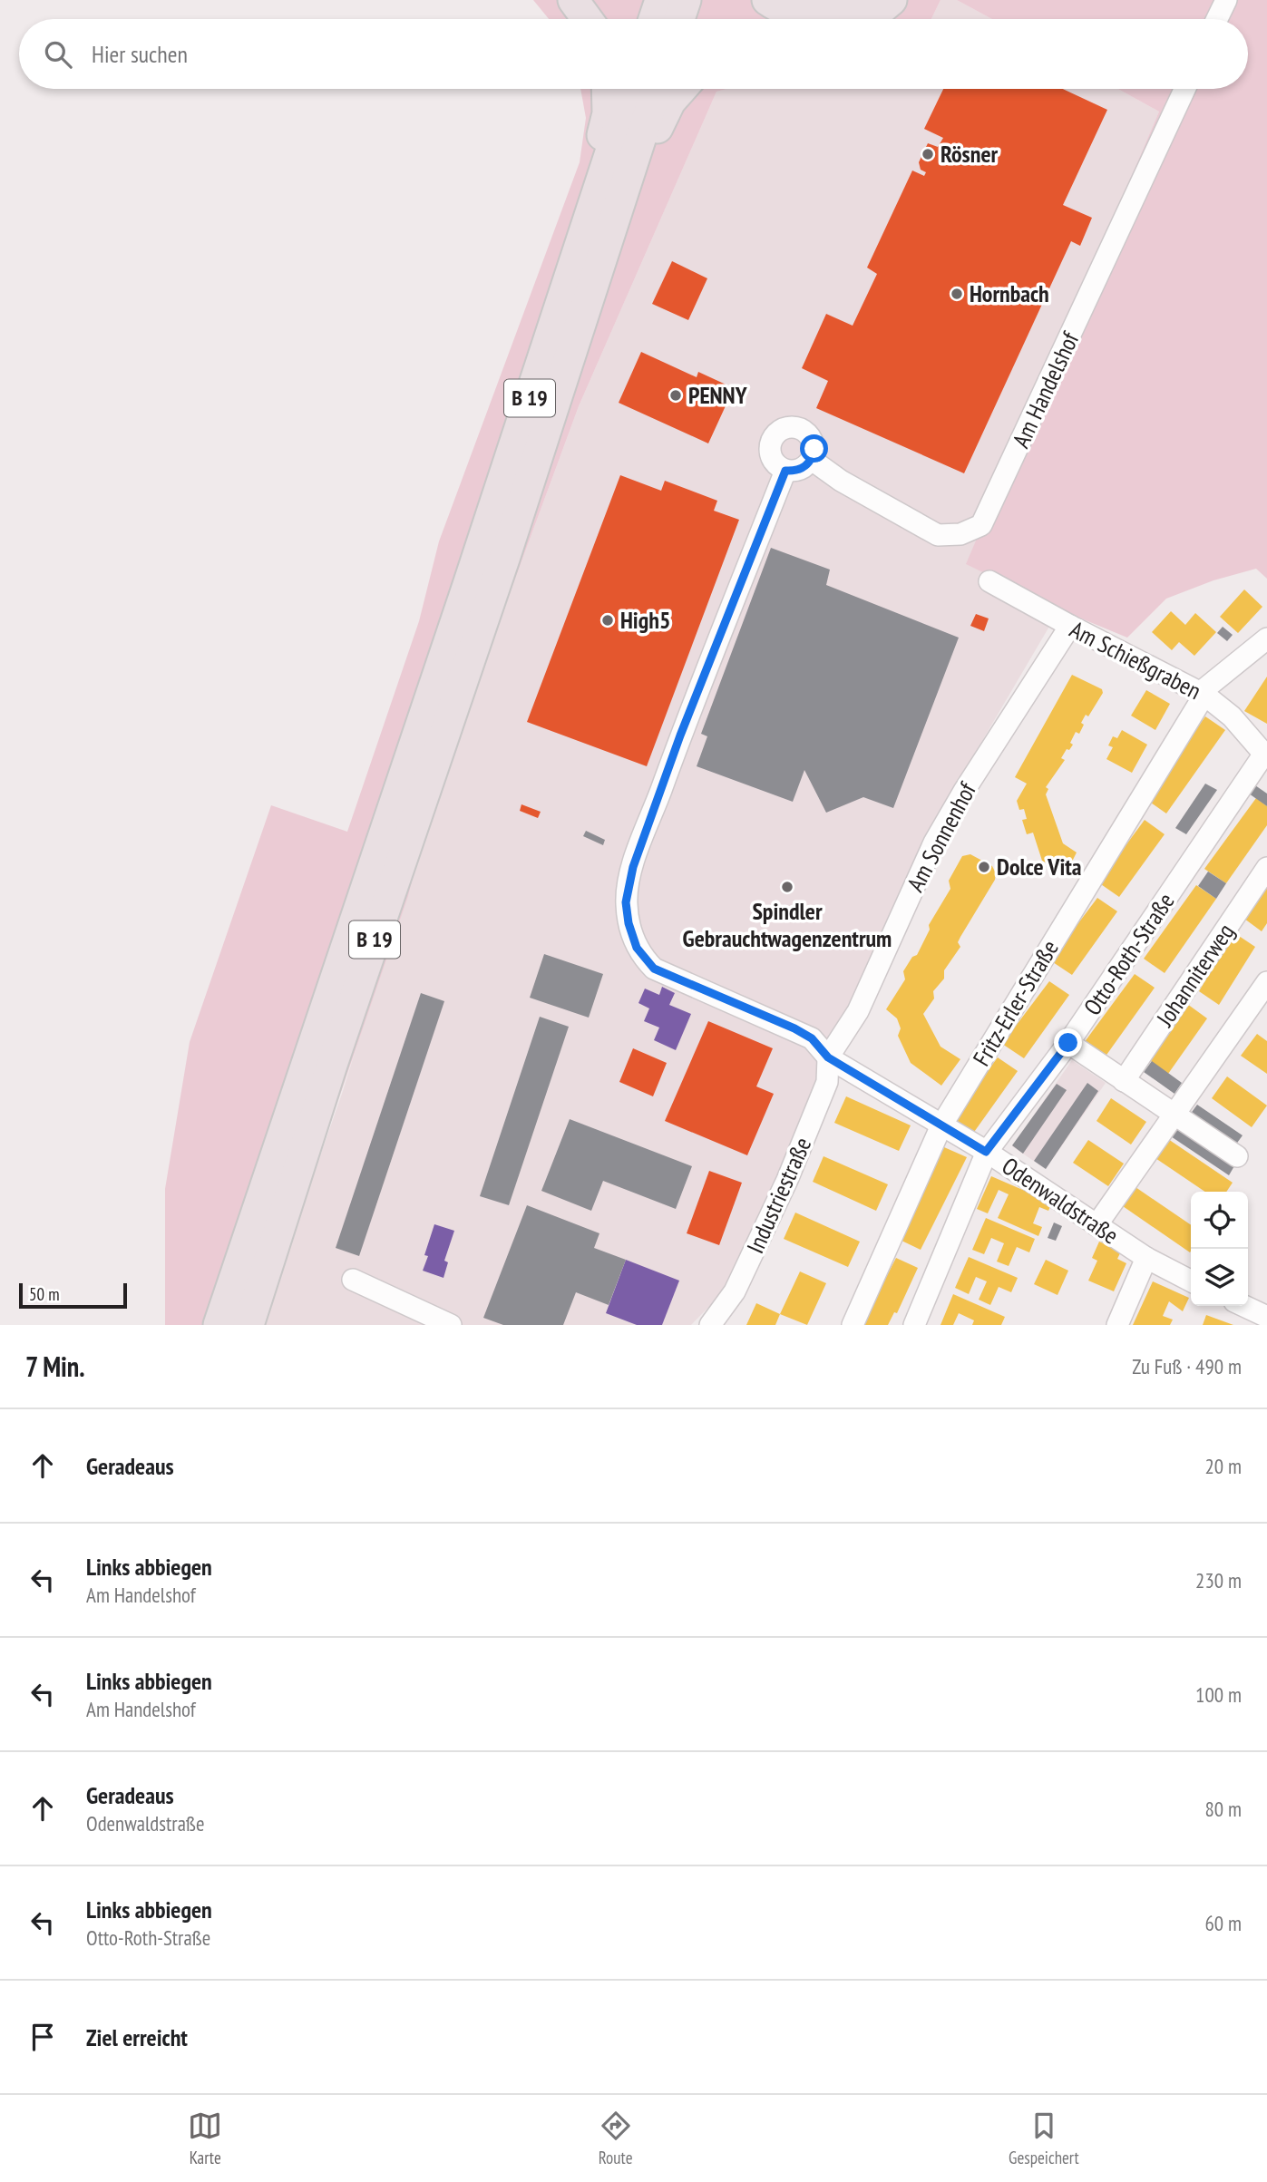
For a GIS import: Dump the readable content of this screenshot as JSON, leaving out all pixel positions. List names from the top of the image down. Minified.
{"streets":{"highway":["B 19"],"street":["Am Handelshof","Am Schießgraben","Am Sonnenhof","Otto-Roth-Straße","Johanniterweg","Fritz-Erler-Straße","Industriestraße","Odenwaldstraße"]},"crossings":[["Am Schießgraben","Am Sonnenhof"],["Am Schießgraben","Otto-Roth-Straße"],["Am Schießgraben","Fritz-Erler-Straße"],["Am Sonnenhof","Industriestraße"],["Am Sonnenhof","Odenwaldstraße"],["Otto-Roth-Straße","Odenwaldstraße"],["Fritz-Erler-Straße","Odenwaldstraße"],["Industriestraße","Odenwaldstraße"]],"places":["Rösner","Hornbach","PENNY","High5","Dolce Vita","Spindler Gebrauchtwagenzentrum"],"scale_bar":"50 m","page":{"search":"Hier suchen","scale":"50 m","heading":["7 Min.","Zu Fuß · 490 m"],"list":[["Geradeaus","20 m"],["Links abbiegen","Am Handelshof","230 m"],["Links abbiegen","Am Handelshof","100 m"],["Geradeaus","Odenwaldstraße","80 m"],["Links abbiegen","Otto-Roth-Straße","60 m"],"Ziel erreicht"],"nav":["Karte","Route","Gespeichert"]}}
